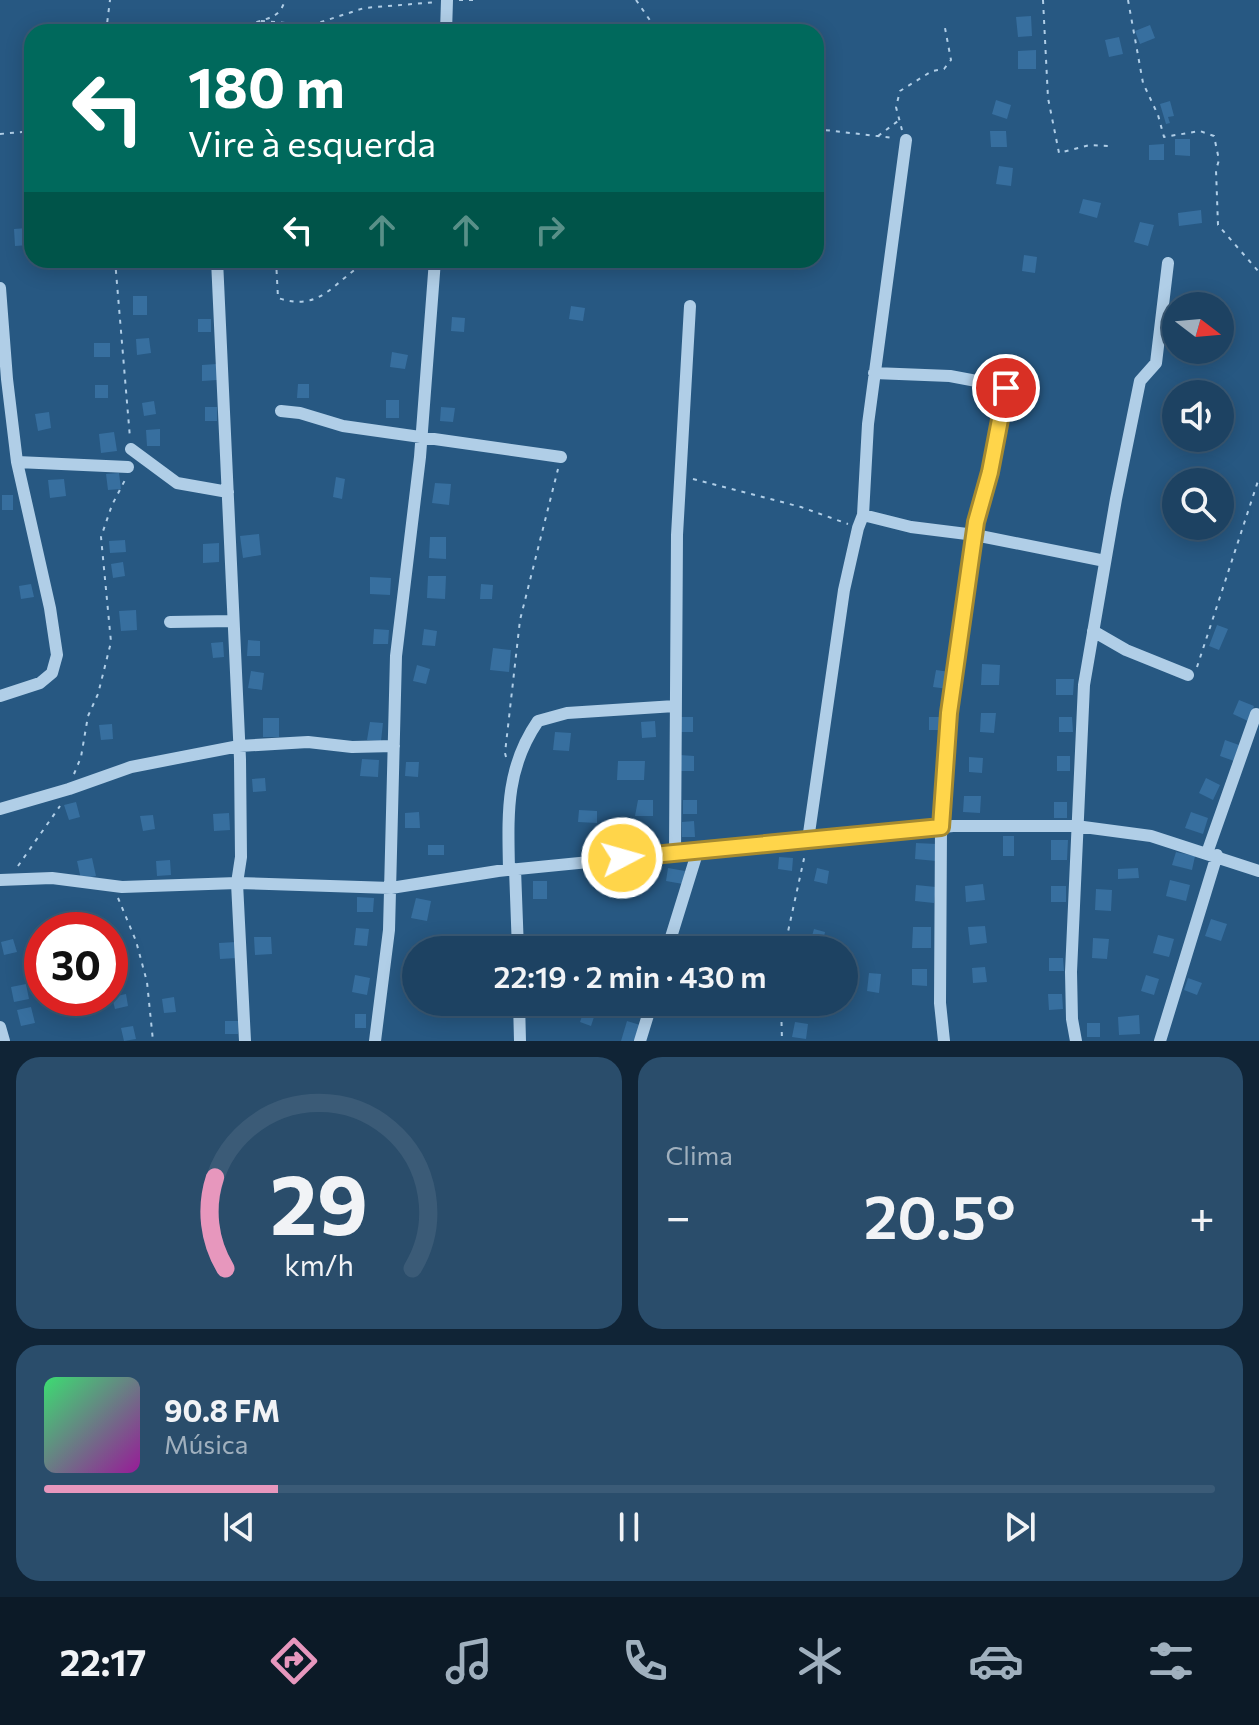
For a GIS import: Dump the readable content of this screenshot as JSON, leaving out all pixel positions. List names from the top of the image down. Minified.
{"north":"right","page":{"turn":["180 m","Vire à esquerda"],"limit":"30","trip":"22:19 · 2 min · 430 m","tile":"Clima","heat":["−","20.5°","+"],"song":["90.8 FM","Música"],"tabs":"22:17","gauge":["29","km/h"]}}
